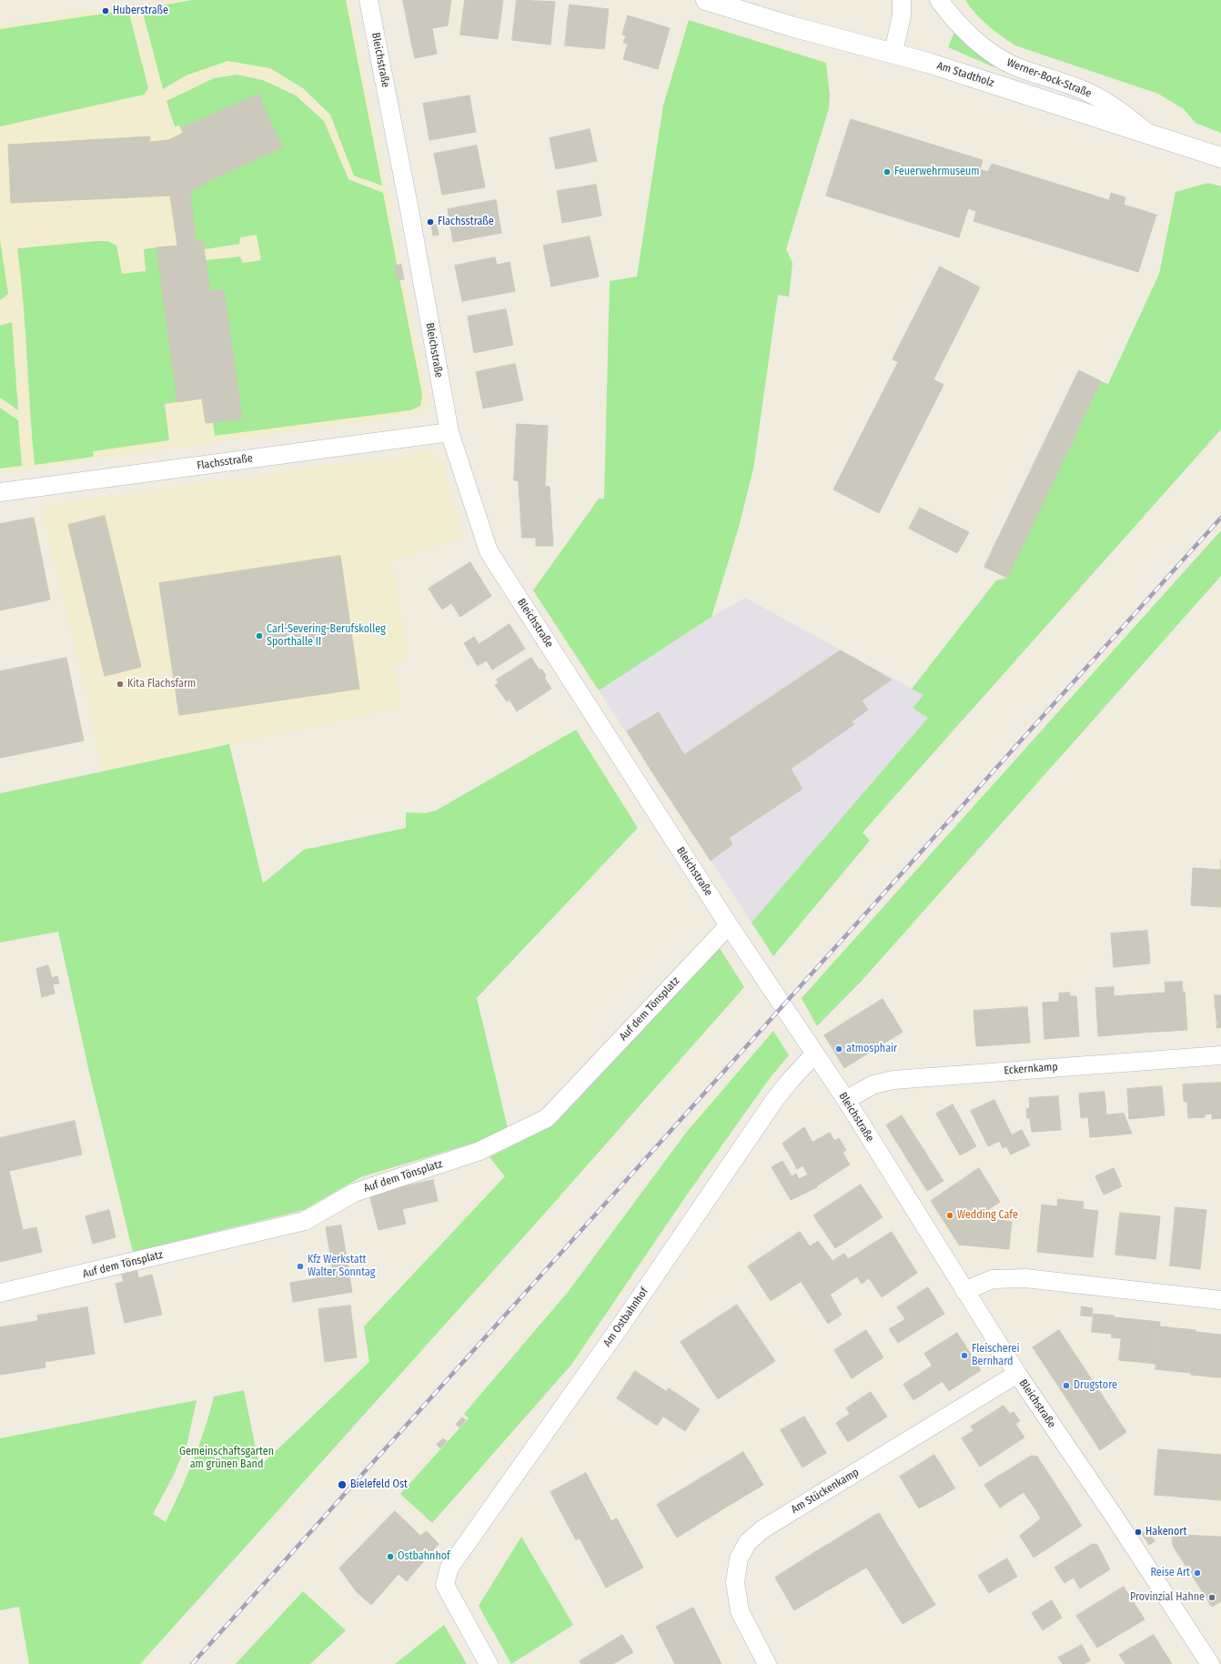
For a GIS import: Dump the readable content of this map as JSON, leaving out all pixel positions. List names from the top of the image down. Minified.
{"streets":{"main road":["Am Stadtholz"],"street":["Bleichstraße","Werner-Bock-Straße","Flachsstraße","Auf dem Tönsplatz","Eckernkamp","Am Ostbahnhof","Am Stückenkamp"]},"crossings":[["Bleichstraße","Flachsstraße"],["Bleichstraße","Auf dem Tönsplatz"],["Bleichstraße","Eckernkamp"],["Bleichstraße","Am Ostbahnhof"],["Bleichstraße","Am Stückenkamp"],["Am Stadtholz","Werner-Bock-Straße"]],"parks":["Gemeinschaftsgarten am grünen Band"],"places":["Huberstraße","Feuerwehrmuseum","Flachsstraße","Carl-Severing-Berufskolleg Sporthalle II","Kita Flachsfarm","atmosphair","Wedding Cafe","Kfz Werkstatt Walter Sonntag","Fleischerei Bernhard","Drugstore","Bielefeld Ost","Hakenort","Ostbahnhof","Reise Art","Provinzial Hahne"]}
